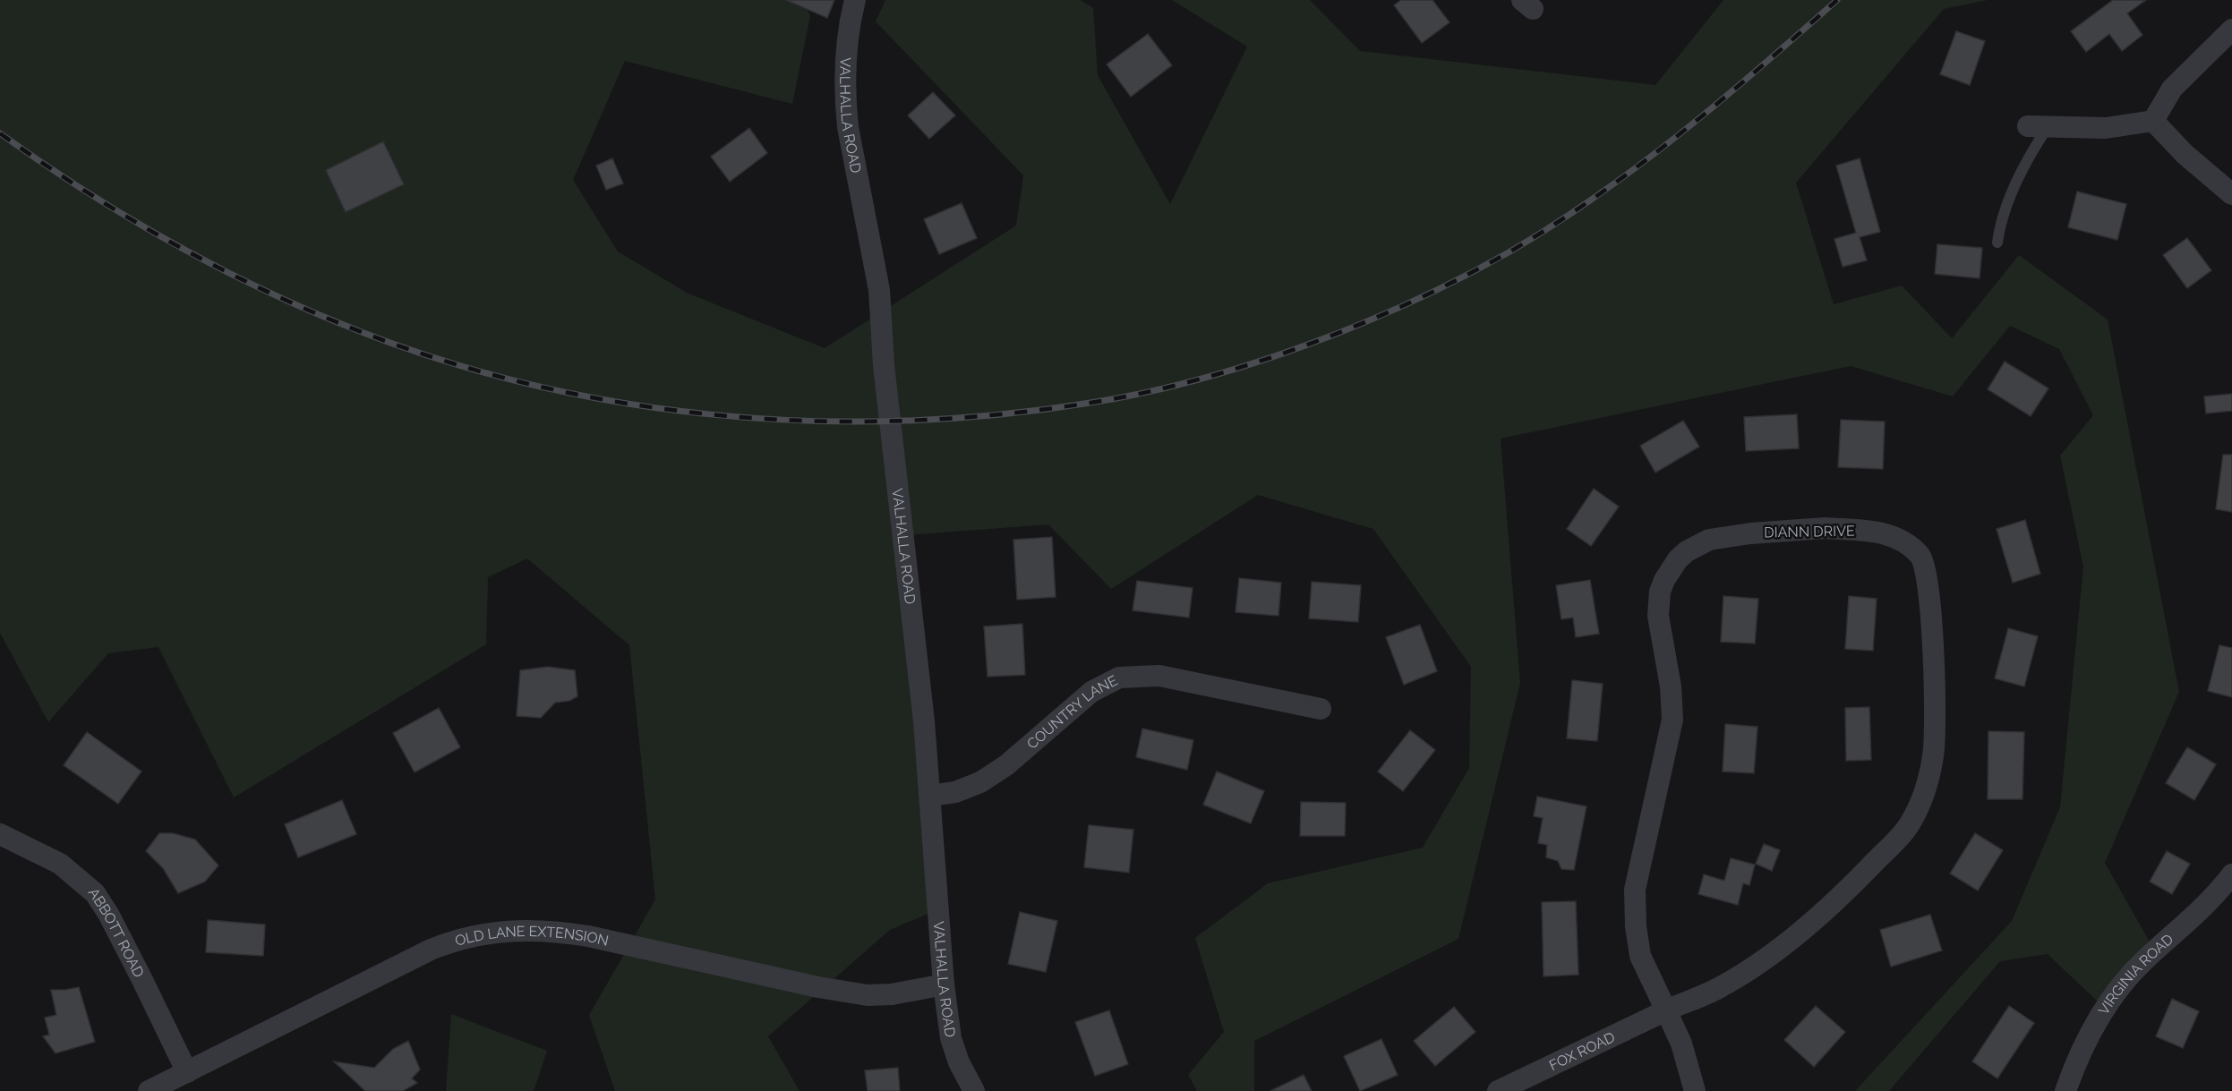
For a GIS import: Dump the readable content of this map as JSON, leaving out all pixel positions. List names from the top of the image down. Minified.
{"streets":{"street":["VALHALLA ROAD","DIANN DRIVE","COUNTRY LANE","ABBOTT ROAD","OLD LANE EXTENSION","VIRGINIA ROAD","FOX ROAD"]},"crossings":[["VALHALLA ROAD","COUNTRY LANE"],["VALHALLA ROAD","OLD LANE EXTENSION"],["DIANN DRIVE","FOX ROAD"],["ABBOTT ROAD","OLD LANE EXTENSION"]]}
